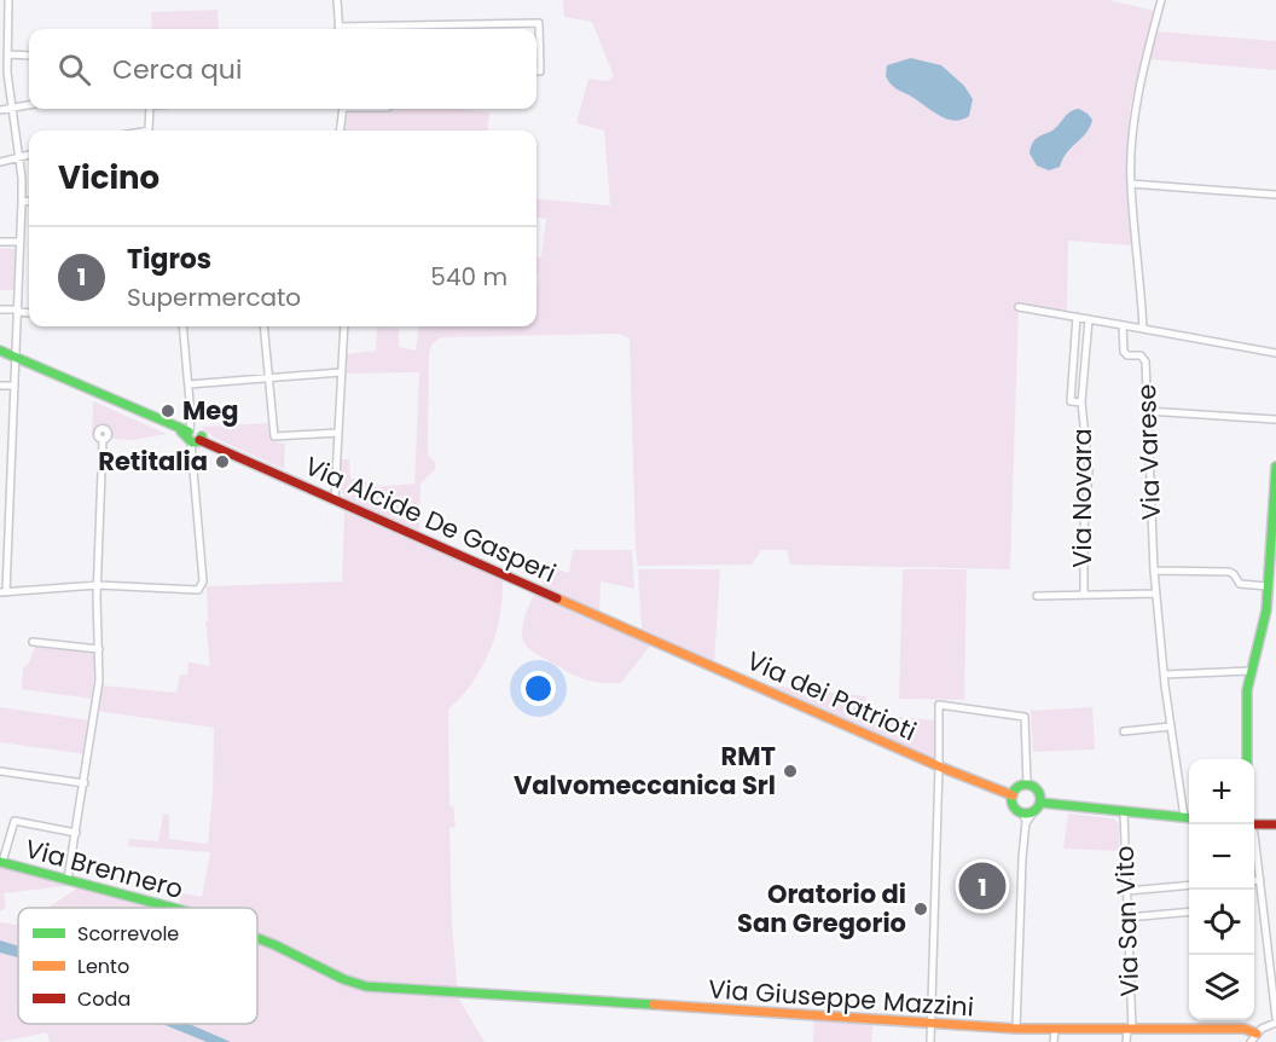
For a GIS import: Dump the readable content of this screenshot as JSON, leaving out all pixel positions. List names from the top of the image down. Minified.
{"streets":{"street":["Via Varese","Via Novara","Via Alcide De Gasperi","Via dei Patrioti","Via Brennero","Via San Vito","Via Giuseppe Mazzini"]},"crossings":[["Via Alcide De Gasperi","Via dei Patrioti"],["Via Brennero","Via Giuseppe Mazzini"],["Via San Vito","Via Giuseppe Mazzini"]],"places":["Meg","Retitalia","RMT Valvomeccanica Srl","Oratorio di San Gregorio"],"legend":["Scorrevole","Lento","Coda"],"page":{"search":"Cerca qui","heading":"Vicino","list":[{"mark":"1","name":"Tigros","note":"Supermercato","value":"540 m"}],"map_buttons":["+","−"],"pins":"1"}}
